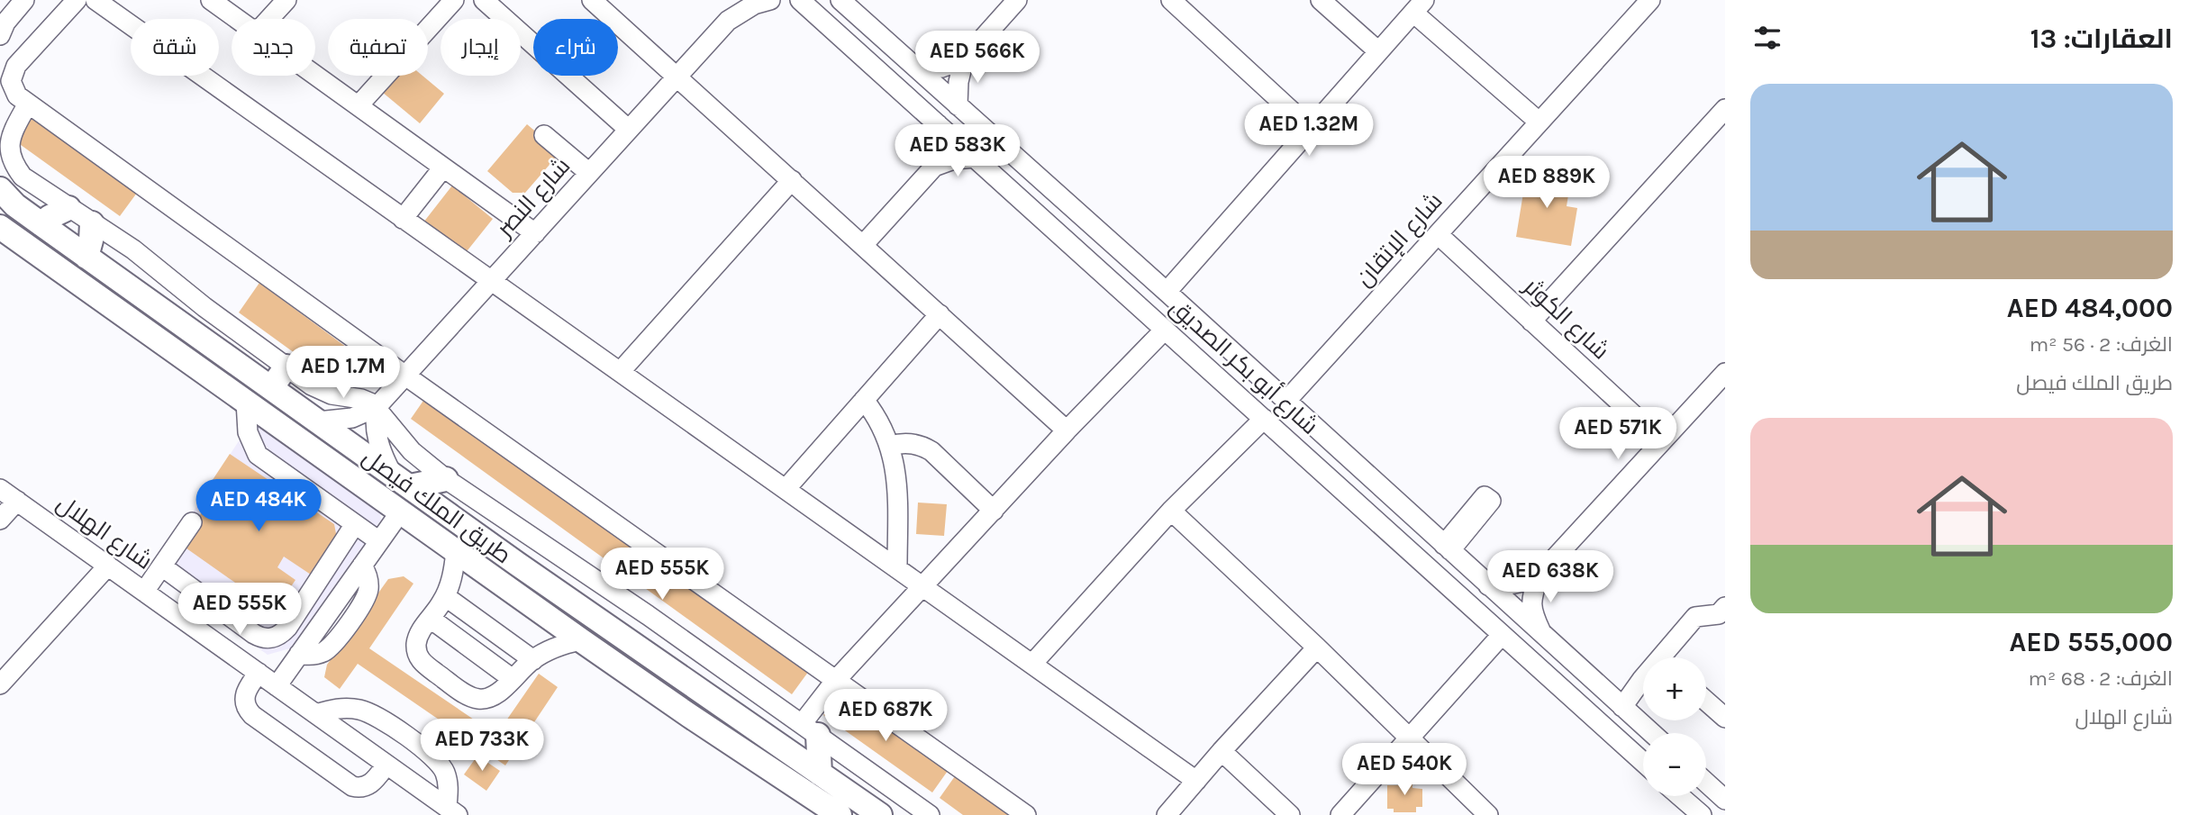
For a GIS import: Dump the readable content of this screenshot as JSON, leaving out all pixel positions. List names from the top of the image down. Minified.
{"streets":{"main road":["طريق الملك فيصل"],"street":["شارع النصر","شارع الإتقان","شارع الكوثر","شارع أبو بكر الصديق","شارع الهلال"]},"crossings":[["شارع النصر","طريق الملك فيصل"],["شارع الإتقان","شارع الكوثر"],["شارع الإتقان","شارع أبو بكر الصديق"]],"page":{"heading":"العقارات: 13","chip":["شراء","إيجار","تصفية","جديد","شقة"],"price":["AED 566K","AED 1.32M","AED 583K","AED 889K","AED 1.7M","AED 571K","AED 484K","AED 555K","AED 638K","AED 555K","AED 687K","AED 733K","AED 540K"],"list":[{"name":"AED 484,000","note":"الغرف: 2 · 56 m² · طريق الملك فيصل"},{"name":"AED 555,000","note":"الغرف: 2 · 68 m² · شارع الهلال"}],"map_buttons":["+","−"]}}
